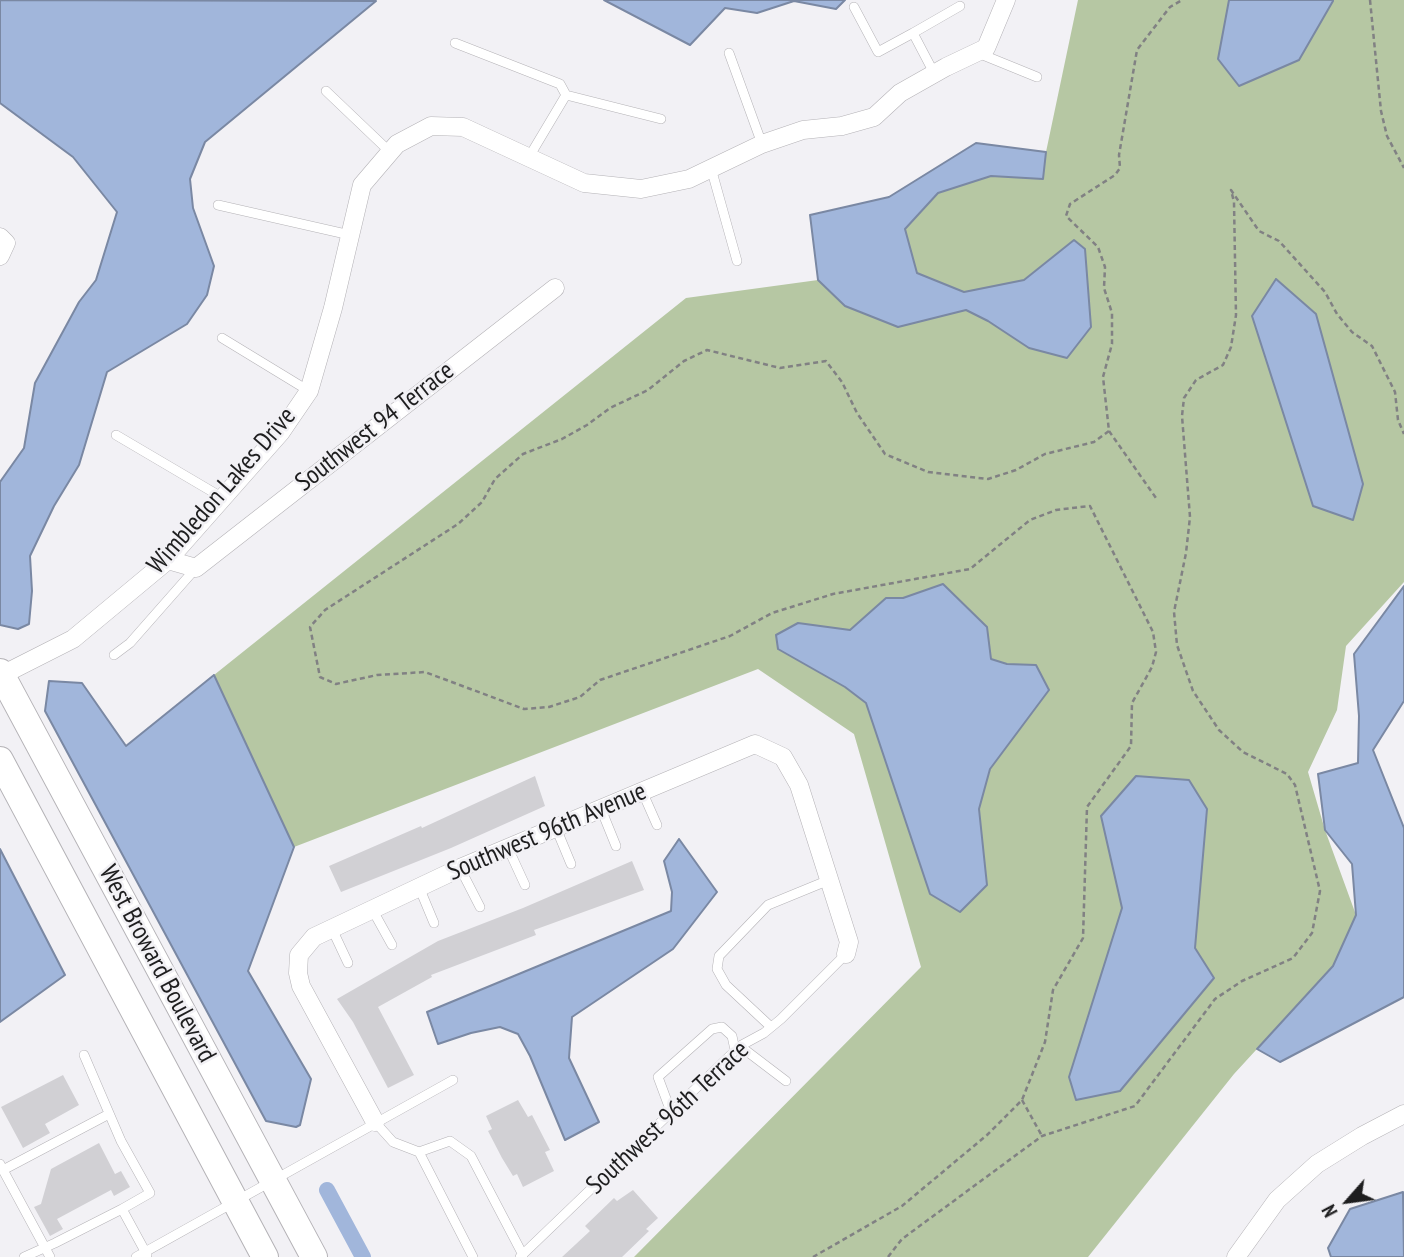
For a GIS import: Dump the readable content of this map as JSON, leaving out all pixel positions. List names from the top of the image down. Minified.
{"streets":{"main road":["West Broward Boulevard"],"street":["Southwest 94 Terrace","Wimbledon Lakes Drive","Southwest 96th Avenue"],"lane":["Southwest 96th Terrace"]},"crossings":[["Wimbledon Lakes Drive","West Broward Boulevard"],["Southwest 96th Avenue","Southwest 96th Terrace"]],"north":"bottom left"}
